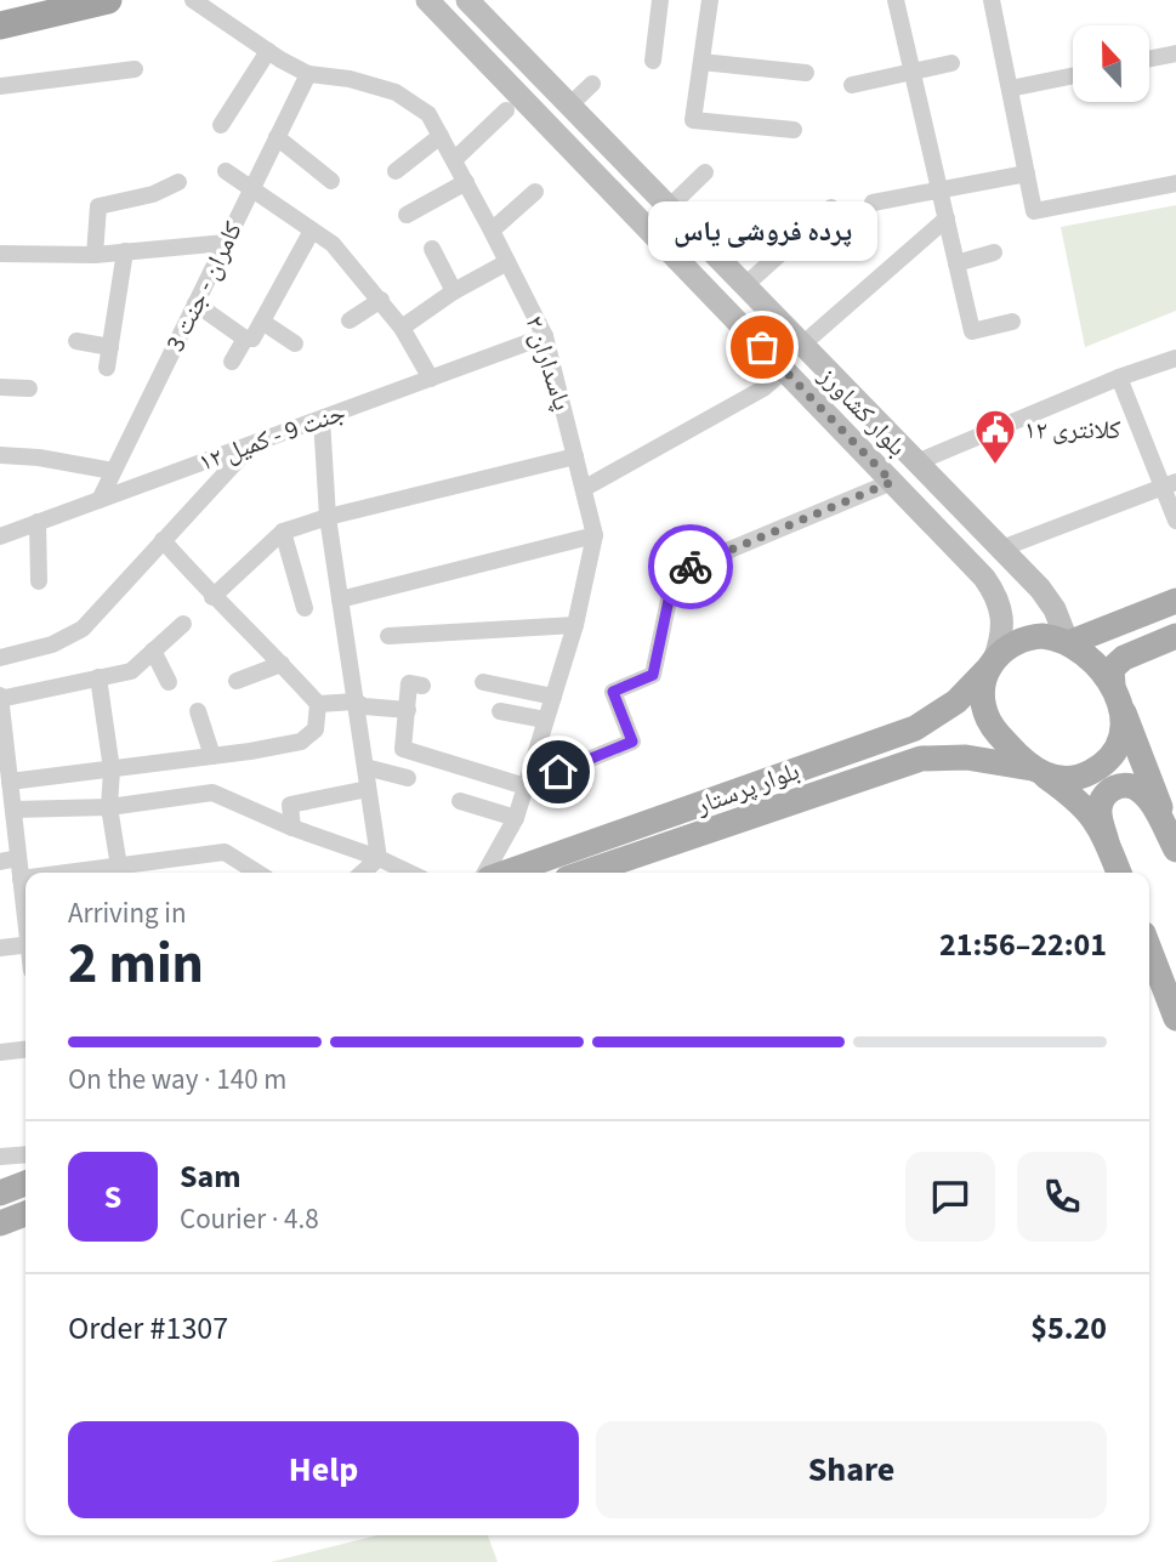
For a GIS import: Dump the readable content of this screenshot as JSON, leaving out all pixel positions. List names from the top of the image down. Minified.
{"streets":{"main road":["بلوار کشاورز","بلوار پرستار"],"street":["کامران - جنت 3","پاسداران ۲","جنت 9 - کمیل ۱۲"]},"crossings":[["کامران - جنت 3","پاسداران ۲"],["کامران - جنت 3","جنت 9 - کمیل ۱۲"],["پاسداران ۲","جنت 9 - کمیل ۱۲"],["بلوار کشاورز","بلوار پرستار"]],"places":{"other":["پرده فروشی یاس"],"public building":["کلانتری ۱۲"]},"north":"top","page":{"bubble":"پرده فروشی یاس","heading":["2 min","Arriving in","21:56–22:01"],"panel":["Sam","Courier · 4.8","Order #1307","$5.20"],"bar":"On the way · 140 m","round":"S","buttons":["Help","Share"]}}
